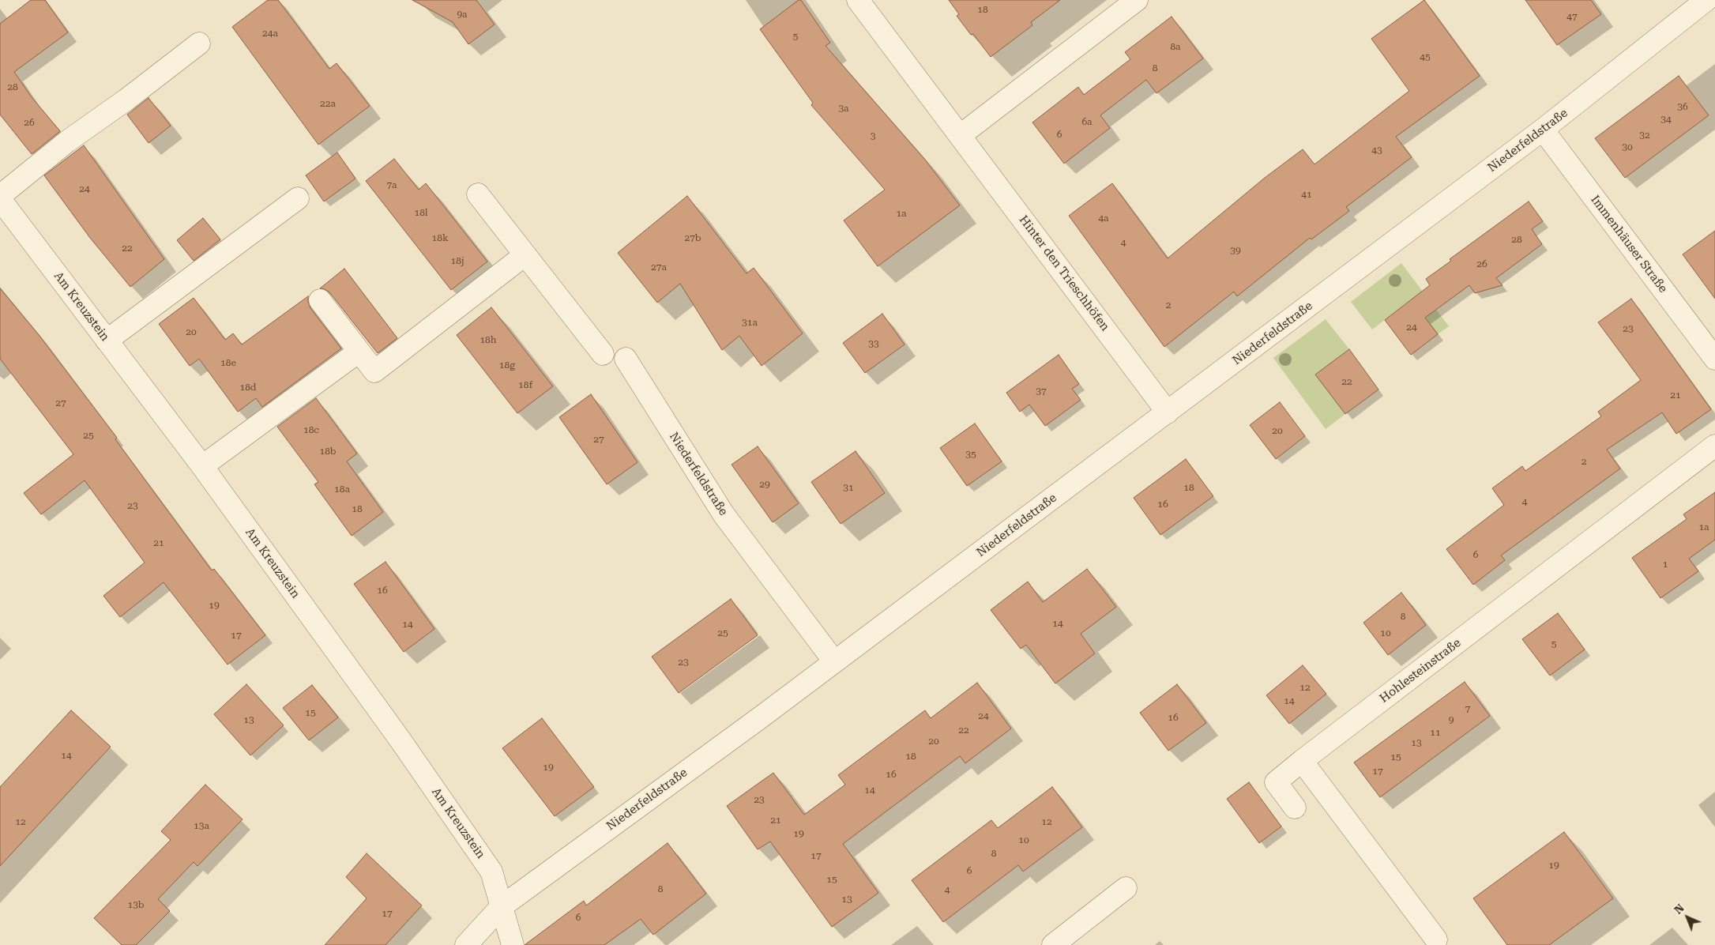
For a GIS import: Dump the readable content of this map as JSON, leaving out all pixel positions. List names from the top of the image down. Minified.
{"streets":{"street":["Niederfeldstraße","Immenhäuser Straße","Hinter den Trieschhöfen","Am Kreuzstein","Hohlesteinstraße"]},"crossings":[["Niederfeldstraße","Immenhäuser Straße"],["Niederfeldstraße","Hinter den Trieschhöfen"],["Niederfeldstraße","Am Kreuzstein"]],"house_numbers":["18","9a","47","24a","5","8a","45","8","28","22a","36","3a","34","6a","26","6","32","3","30","43","7a","24","41","18l","1a","4a","18k","27b","28","4","22","39","18j","26","27a","2","31a","24","23","20","18h","33","18e","18g","22","18f","18d","37","21","27","18c","20","25","27","18b","35","2","29","31","18","18a","4","16","23","18","1a","21","6","1","16","19","8","14","14","25","10","17","5","23","12","14","7","15","24","16","13","9","22","11","20","13","14","18","15","19","17","16","14","23","21","12","12","13a","19","10","8","17","19","6","15","8","4","13","13b","17","6"],"north":"top left"}
